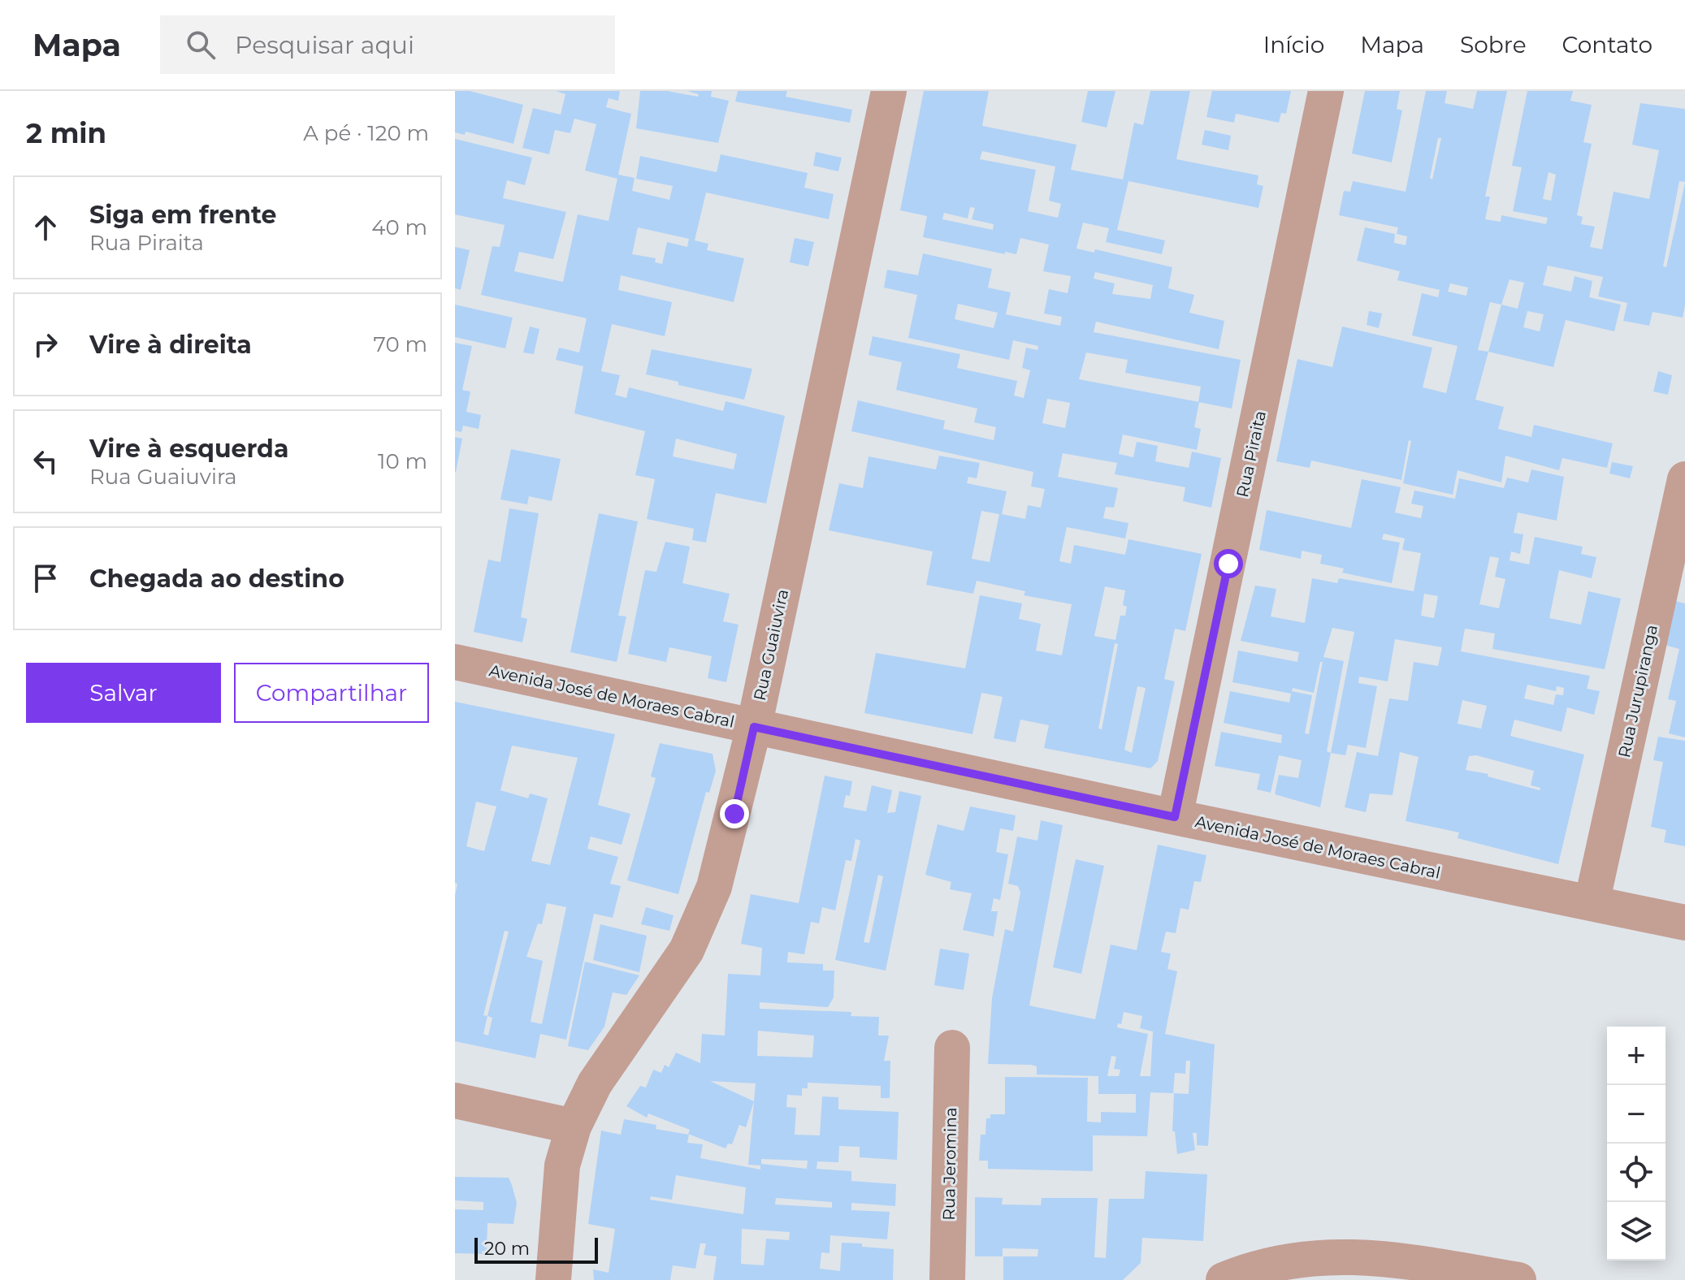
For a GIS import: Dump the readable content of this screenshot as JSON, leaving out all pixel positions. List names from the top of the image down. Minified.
{"streets":{"street":["Rua Piraita","Rua Guaiuvira","Rua Jurupiranga","Avenida José de Moraes Cabral","Rua Jeromina"]},"crossings":[["Rua Piraita","Avenida José de Moraes Cabral"],["Rua Guaiuvira","Avenida José de Moraes Cabral"],["Rua Jurupiranga","Avenida José de Moraes Cabral"]],"scale_bar":"20 m","page":{"header":"Mapa","search":"Pesquisar aqui","nav":["Início","Mapa","Sobre","Contato"],"heading":["2 min","A pé · 120 m"],"list":[["Siga em frente","Rua Piraita","40 m"],["Vire à direita","70 m"],["Vire à esquerda","Rua Guaiuvira","10 m"],"Chegada ao destino"],"buttons":["Salvar","Compartilhar"],"map_buttons":["+","−"],"scale":"20 m"}}
